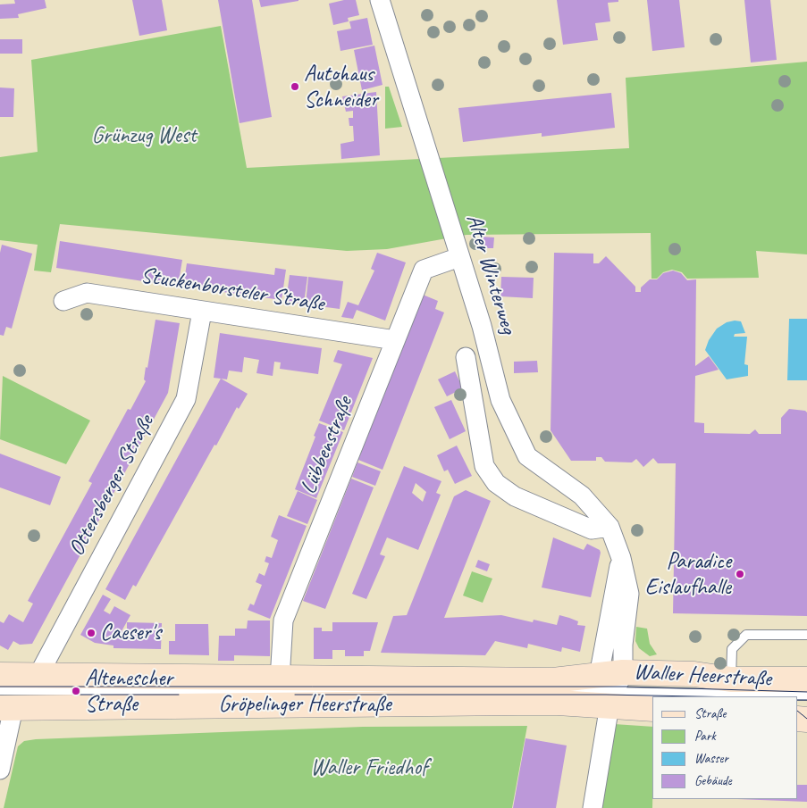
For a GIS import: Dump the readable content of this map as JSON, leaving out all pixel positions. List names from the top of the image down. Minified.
{"streets":{"main road":["Waller Heerstraße","Gröpelinger Heerstraße"],"street":["Alter Winterweg","Stuckenborsteler Straße","Lübbenstraße","Ottersberger Straße"]},"crossings":[["Alter Winterweg","Lübbenstraße"],["Alter Winterweg","Waller Heerstraße"],["Alter Winterweg","Gröpelinger Heerstraße"],["Stuckenborsteler Straße","Lübbenstraße"],["Stuckenborsteler Straße","Ottersberger Straße"],["Lübbenstraße","Gröpelinger Heerstraße"],["Ottersberger Straße","Gröpelinger Heerstraße"],["Waller Heerstraße","Gröpelinger Heerstraße"]],"parks":["Grünzug West","Waller Friedhof"],"places":["Autohaus Schneider","Paradice Eislaufhalle","Caeser's","Altenescher Straße"],"legend":["Straße","Park","Wasser","Gebäude"]}
